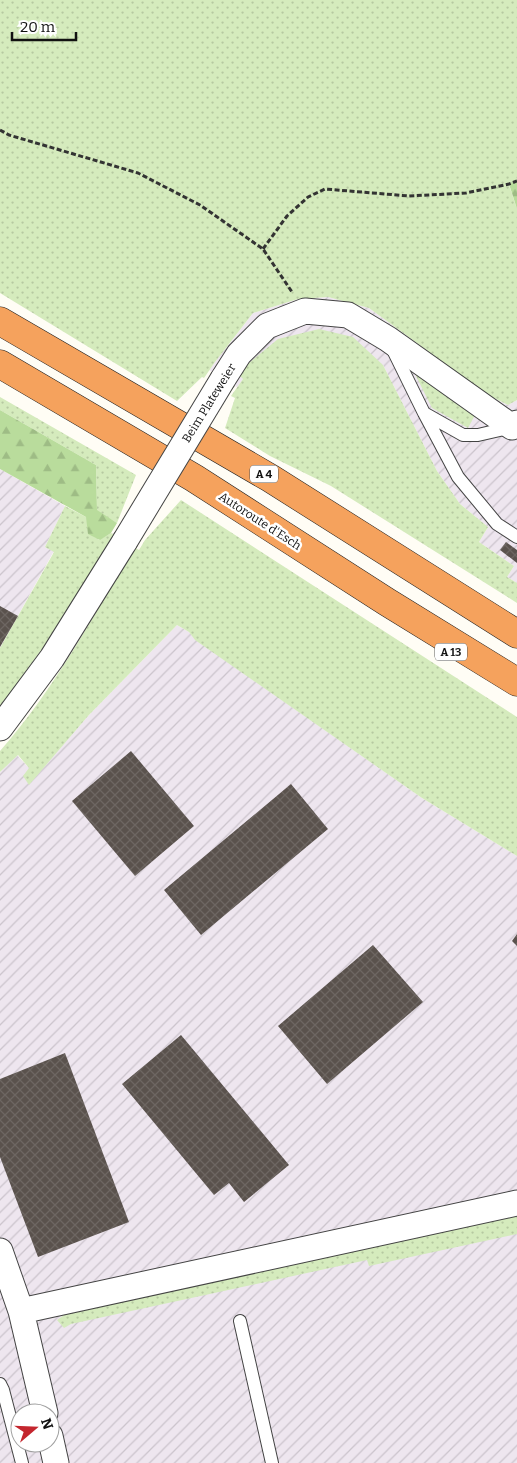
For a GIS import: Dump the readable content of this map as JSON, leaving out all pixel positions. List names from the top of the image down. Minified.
{"streets":{"highway":["A 4","Autoroute d'Esch","A 13"],"street":["Beim Plateweier"]},"crossings":[["Autoroute d'Esch","A 13"]],"scale_bar":"20 m","north":"right"}
